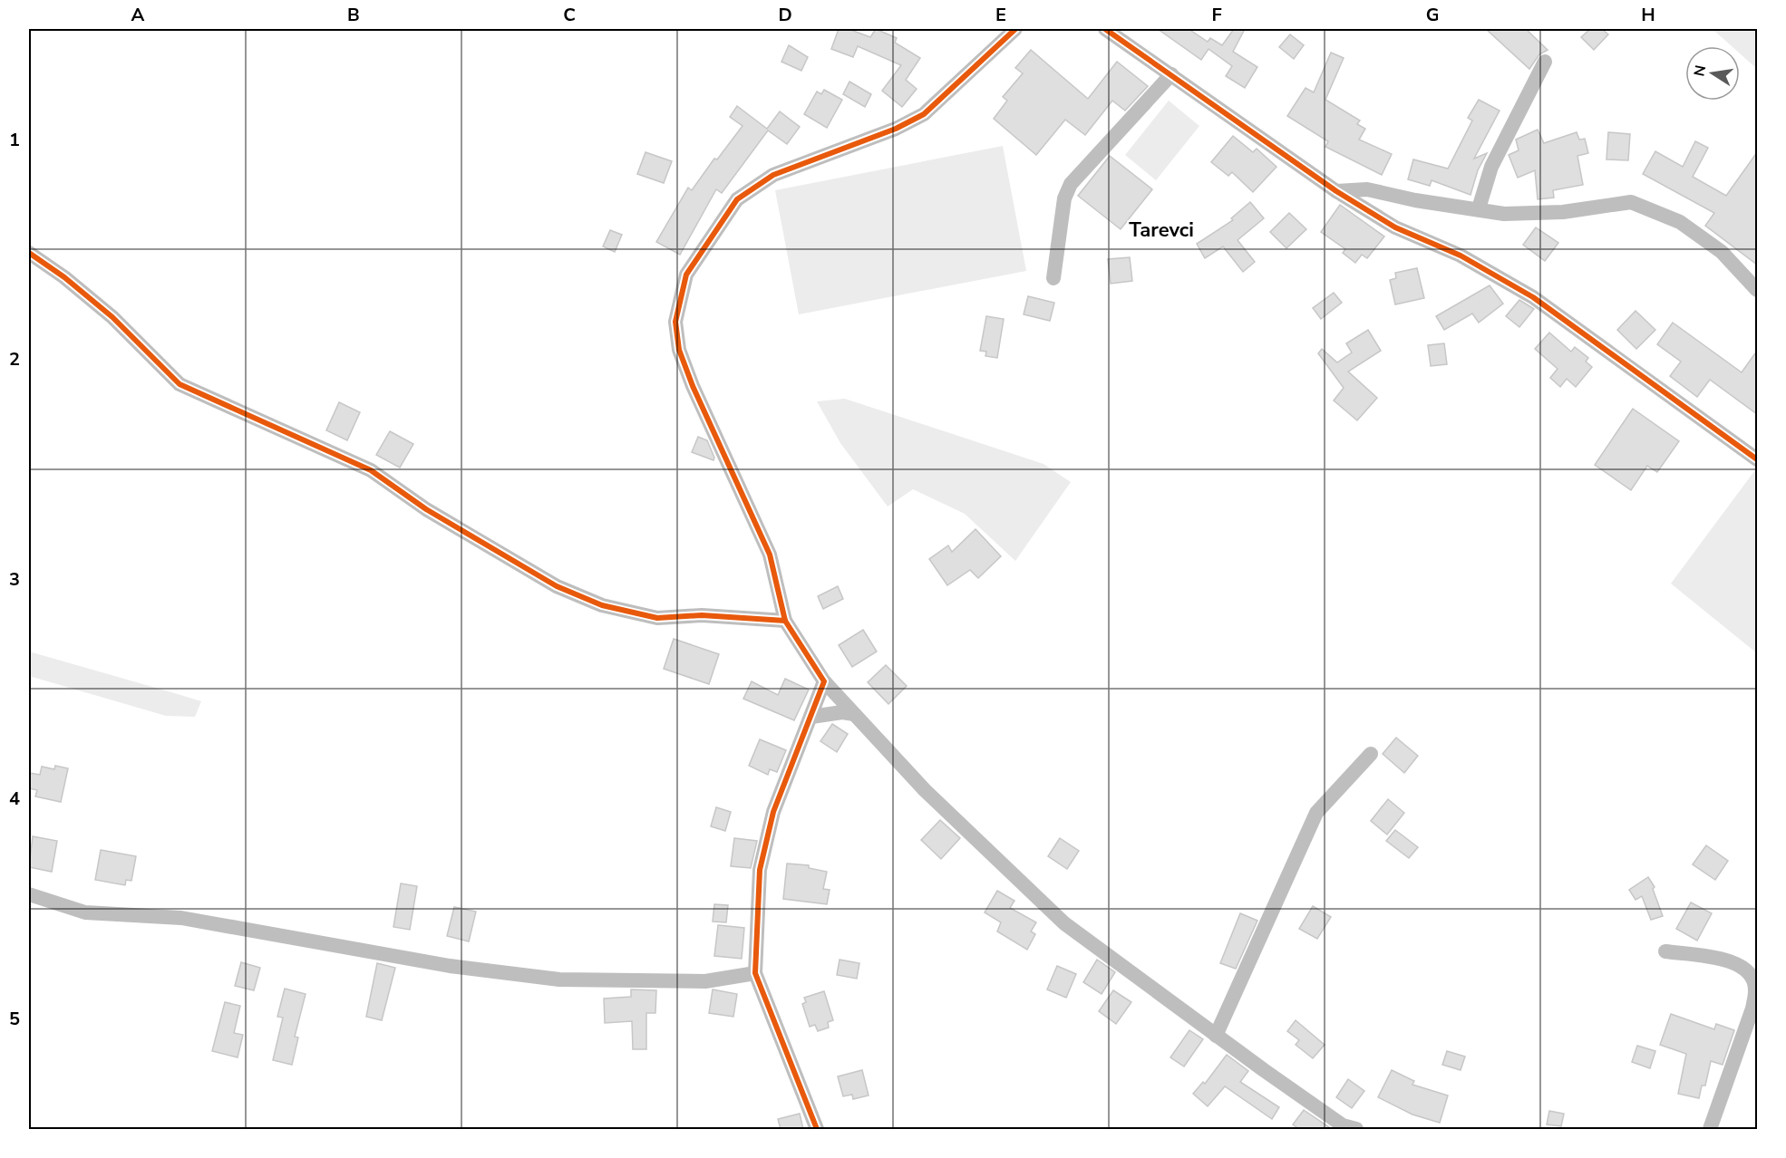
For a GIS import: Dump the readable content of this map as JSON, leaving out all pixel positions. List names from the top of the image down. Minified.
{"districts":["Tarevci"],"north":"left","grid":{"columns":["A","B","C","D","E","F","G","H"],"rows":["1","2","3","4","5"]}}
